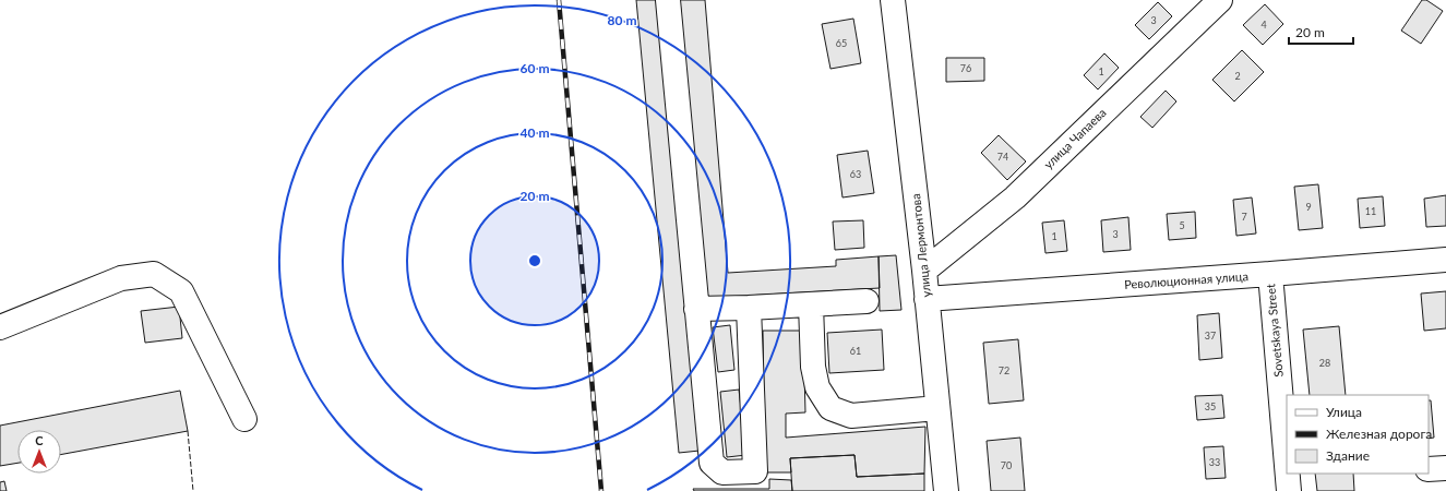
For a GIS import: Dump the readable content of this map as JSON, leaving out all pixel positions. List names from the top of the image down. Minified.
{"streets":{"street":["улица Чапаева","улица Лермонтова","Революционная улица","Sovetskaya Street"]},"crossings":[["улица Чапаева","улица Лермонтова"],["улица Лермонтова","Революционная улица"],["Революционная улица","Sovetskaya Street"]],"house_numbers":["3","4","65","76","1","2","74","63","9","11","7","5","3","1","37","61","28","72","35","33","70"],"legend":["Улица","Железная дорога","Здание"],"scale_bar":"20 m","north":"top","rings":["80 m","60 m","40 m","20 m"]}
